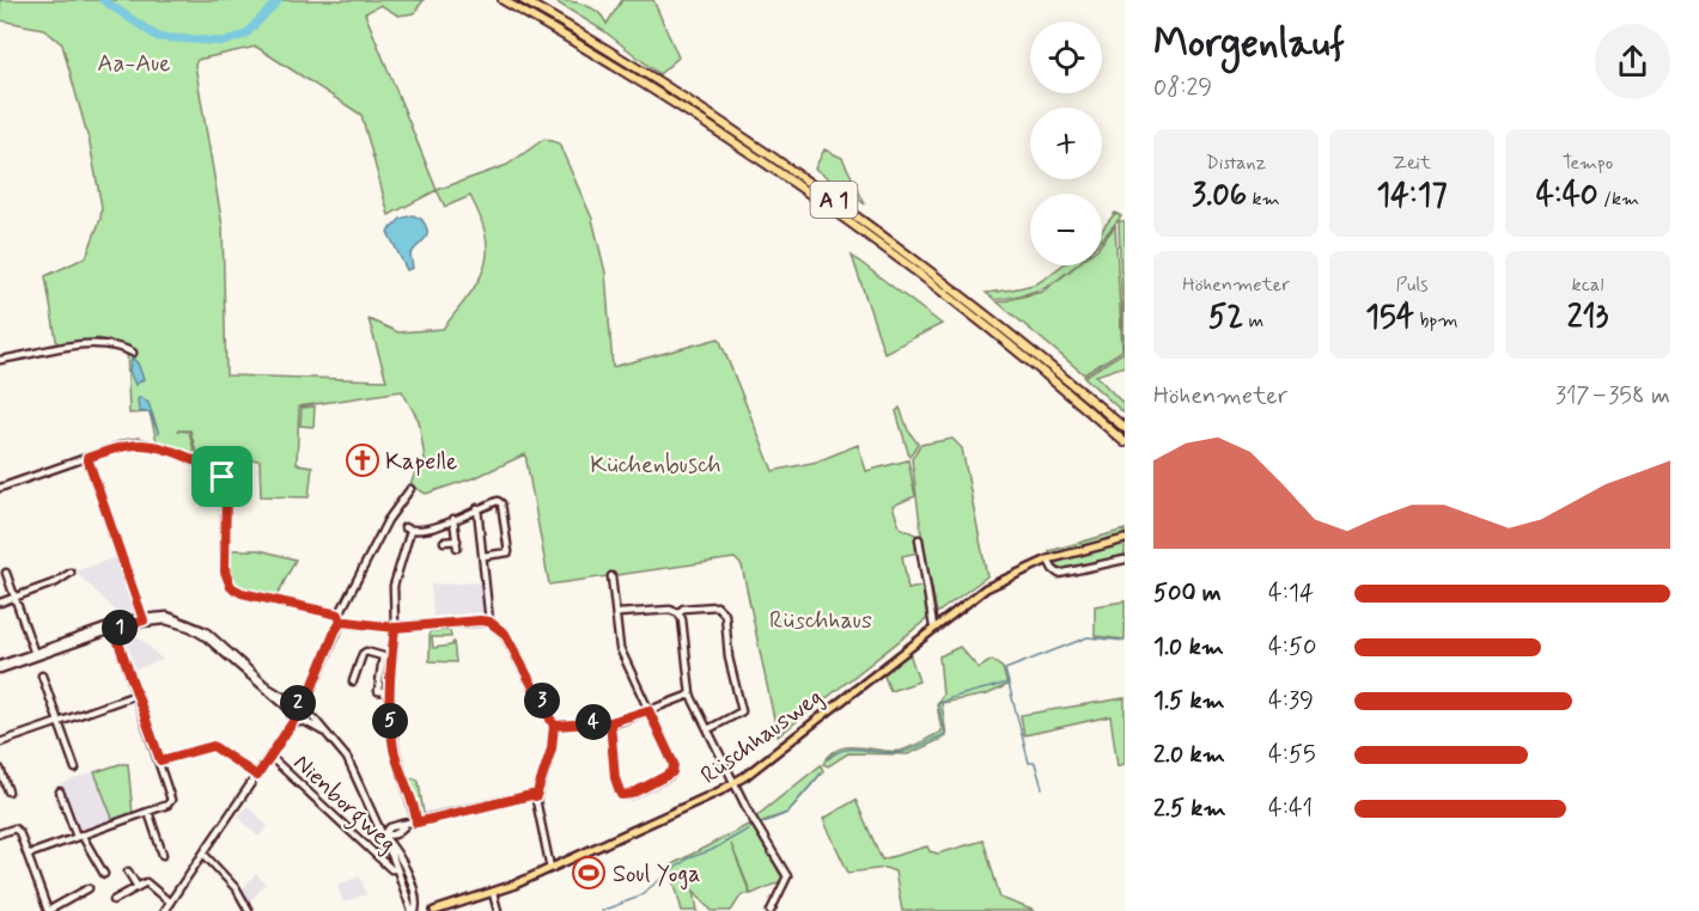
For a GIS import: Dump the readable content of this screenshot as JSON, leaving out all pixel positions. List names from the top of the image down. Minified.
{"streets":{"highway":["A 1"],"main road":["Rüschhausweg"],"street":["Nienborgweg"]},"parks":["Aa-Aue","Küchenbusch","Rüschhaus"],"places":{"church":["Kapelle"],"sports":["Soul Yoga"]},"page":{"heading":["Morgenlauf","08:29"],"map_buttons":["+","−"],"stats":[["Distanz","3.06 km"],["Zeit","14:17"],["Tempo","4:40 /km"],["Höhenmeter","52 m"],["Puls","154 bpm"],["kcal","213"]],"chart":["Höhenmeter","317–358 m"],"list":[{"name":"500 m","note":"4:14"},{"name":"1.0 km","note":"4:50"},{"name":"1.5 km","note":"4:39"},{"name":"2.0 km","note":"4:55"},{"name":"2.5 km","note":"4:41"}],"pins":["1","3","2","5","4"]}}
